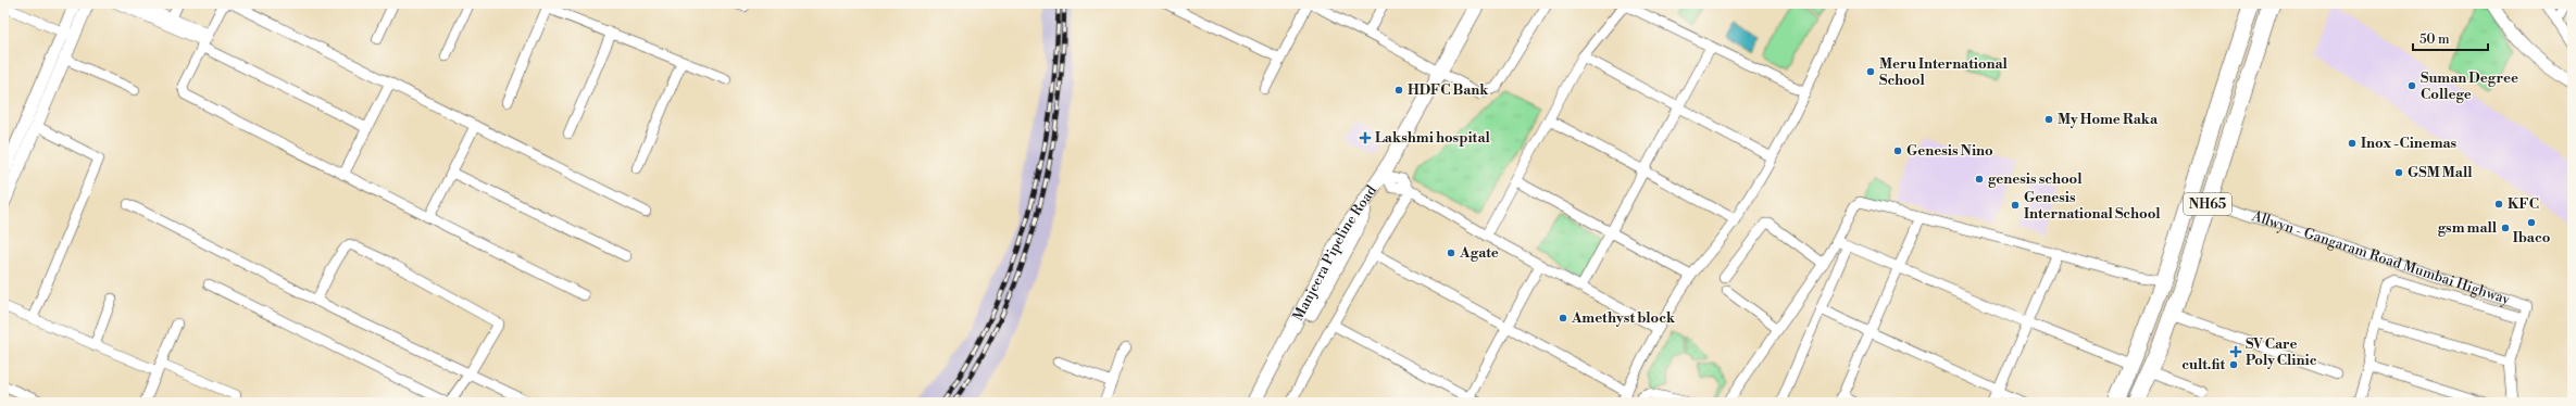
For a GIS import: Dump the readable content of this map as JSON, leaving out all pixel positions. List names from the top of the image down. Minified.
{"streets":{"highway":["NH65"],"main road":["Manjeera Pipeline Road"],"street":["Allwyn - Gangaram Road Mumbai Highway"]},"crossings":[["NH65","Allwyn - Gangaram Road Mumbai Highway"]],"places":{"other":["Meru International School","Suman Degree College","HDFC Bank","My Home Raka","Inox -Cinemas","Genesis Nino","GSM Mall","genesis school","KFC","Genesis International School","Ibaco","gsm mall","Agate","Amethyst block","cult.fit"],"health":["Lakshmi hospital","SV Care Poly Clinic"]},"scale_bar":"50 m"}
